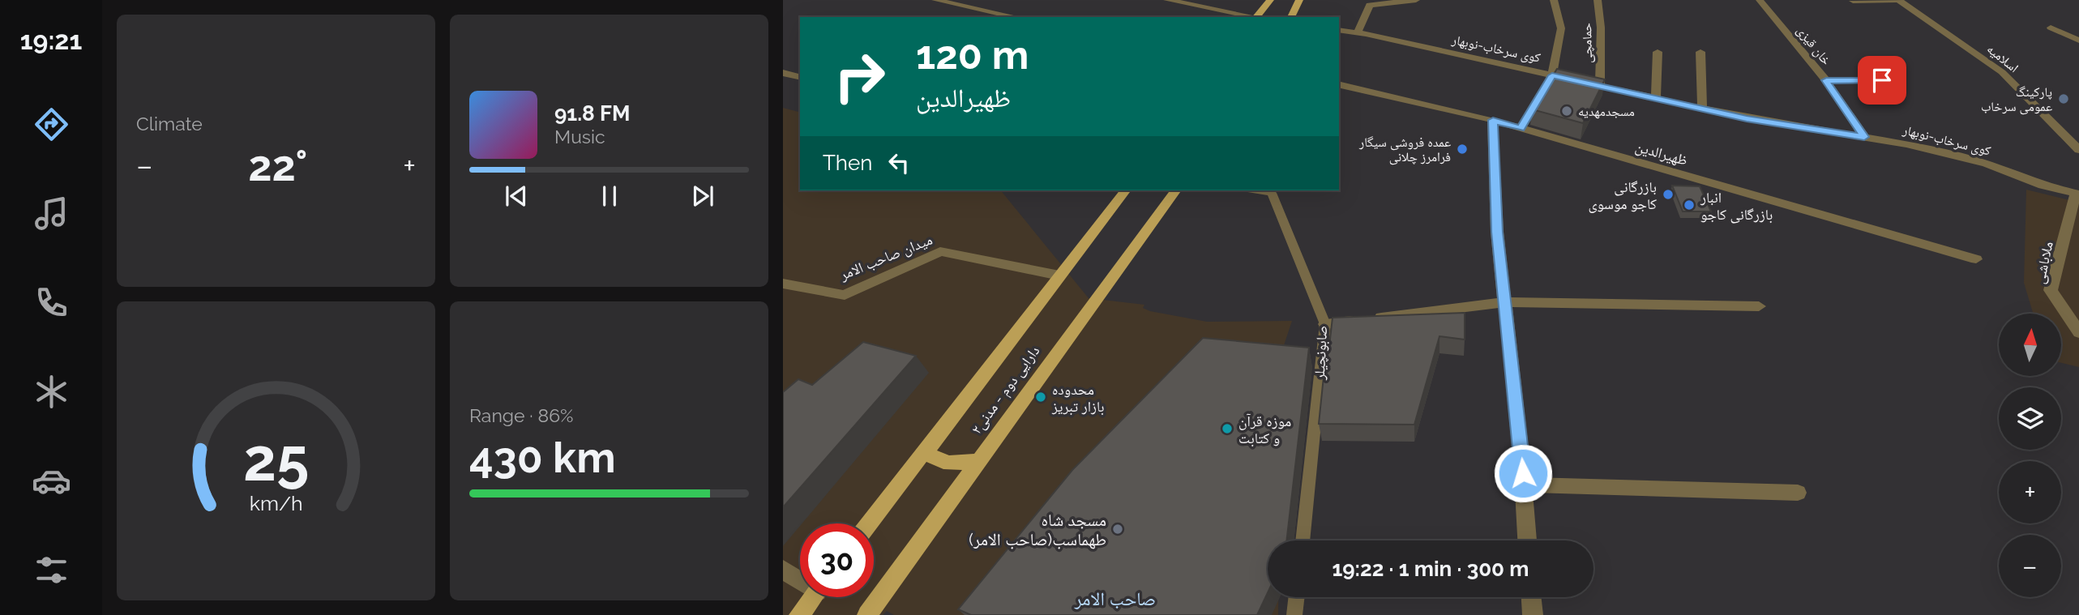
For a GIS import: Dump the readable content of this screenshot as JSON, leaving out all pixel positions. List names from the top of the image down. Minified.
{"streets":{"main road":["دارایی دوم - مدنی۲"],"street":["حمامچی","خان قیزی","کوی سرخاب-نوبهار","اسلامیه","ظهیرالدین","میدان صاحب الامر","ملاباشی"],"lane":["صابونچیلر"]},"crossings":[["حمامچی","کوی سرخاب-نوبهار"],["خان قیزی","کوی سرخاب-نوبهار"],["کوی سرخاب-نوبهار","ملاباشی"],["میدان صاحب الامر","دارایی دوم - مدنی۲"]],"districts":["صاحب الامر"],"places":["پارکینگ عمومی سرخاب","مسجدمهدیه","عمده فروشی سیگار فرامرز چلانی","بازرگانی کاجو موسوی","انبار بازرگانی کاجو","محدوده بازار تبریز","موزه قرآن و کتابت","مسجد شاه طهماسب(صاحب الامر)"],"north":"top","page":{"tabs":"19:21","tile":["Climate",["Range · 86%","430 km"]],"turn":["120 m","ظهیرالدین"],"song":["91.8 FM","Music"],"then":"Then","heat":["−","22°","+"],"map_buttons":["+","−"],"limit":"30","trip":"19:22 · 1 min · 300 m","gauge":["25","km/h"]}}
